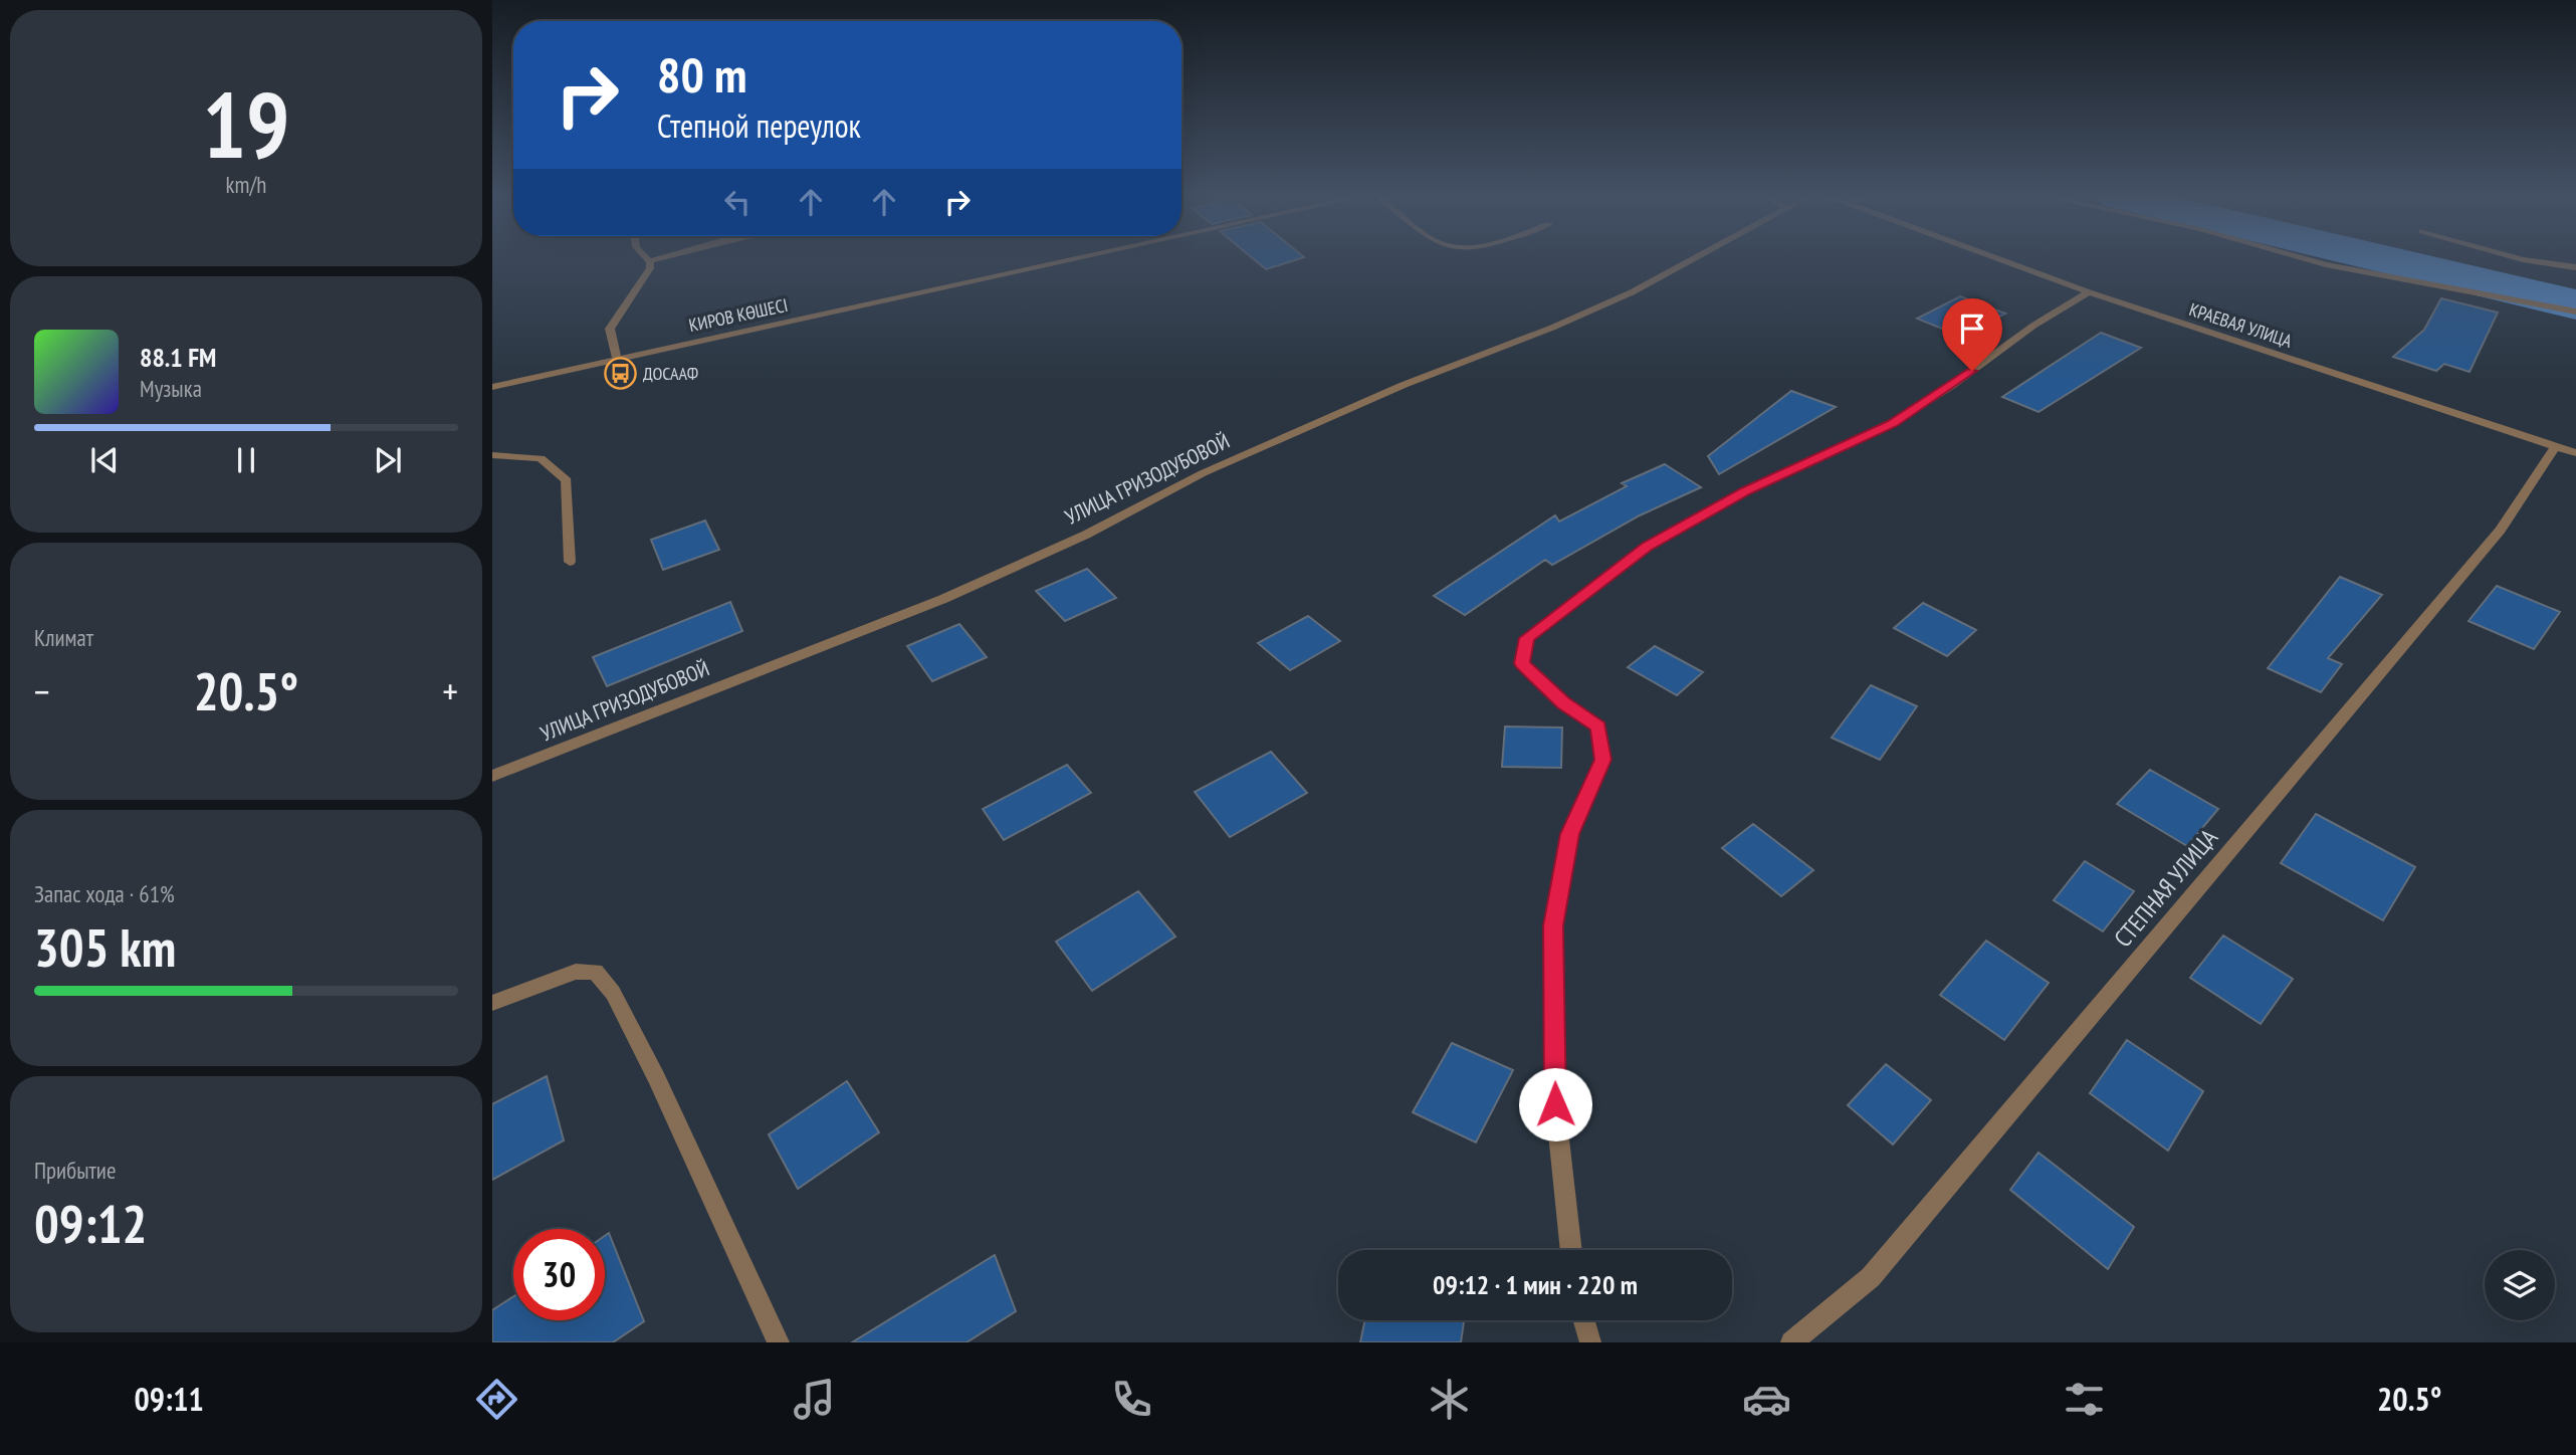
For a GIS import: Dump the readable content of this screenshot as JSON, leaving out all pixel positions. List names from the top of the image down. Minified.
{"streets":{"street":["КИРОВ КӨШЕСІ","КРАЕВАЯ УЛИЦА","УЛИЦА ГРИЗОДУБОВОЙ","СТЕПНАЯ УЛИЦА"]},"crossings":[["КРАЕВАЯ УЛИЦА","СТЕПНАЯ УЛИЦА"]],"places":{"bus stop":["ДОСААФ"]},"page":{"tile":[["19","km/h"],"Климат",["Запас хода · 61%","305 km"],["Прибытие","09:12"]],"turn":["80 m","Степной переулок"],"song":["88.1 FM","Музыка"],"heat":["−","20.5°","+"],"limit":"30","trip":"09:12 · 1 мин · 220 m","tabs":["09:11","20.5°"]}}
